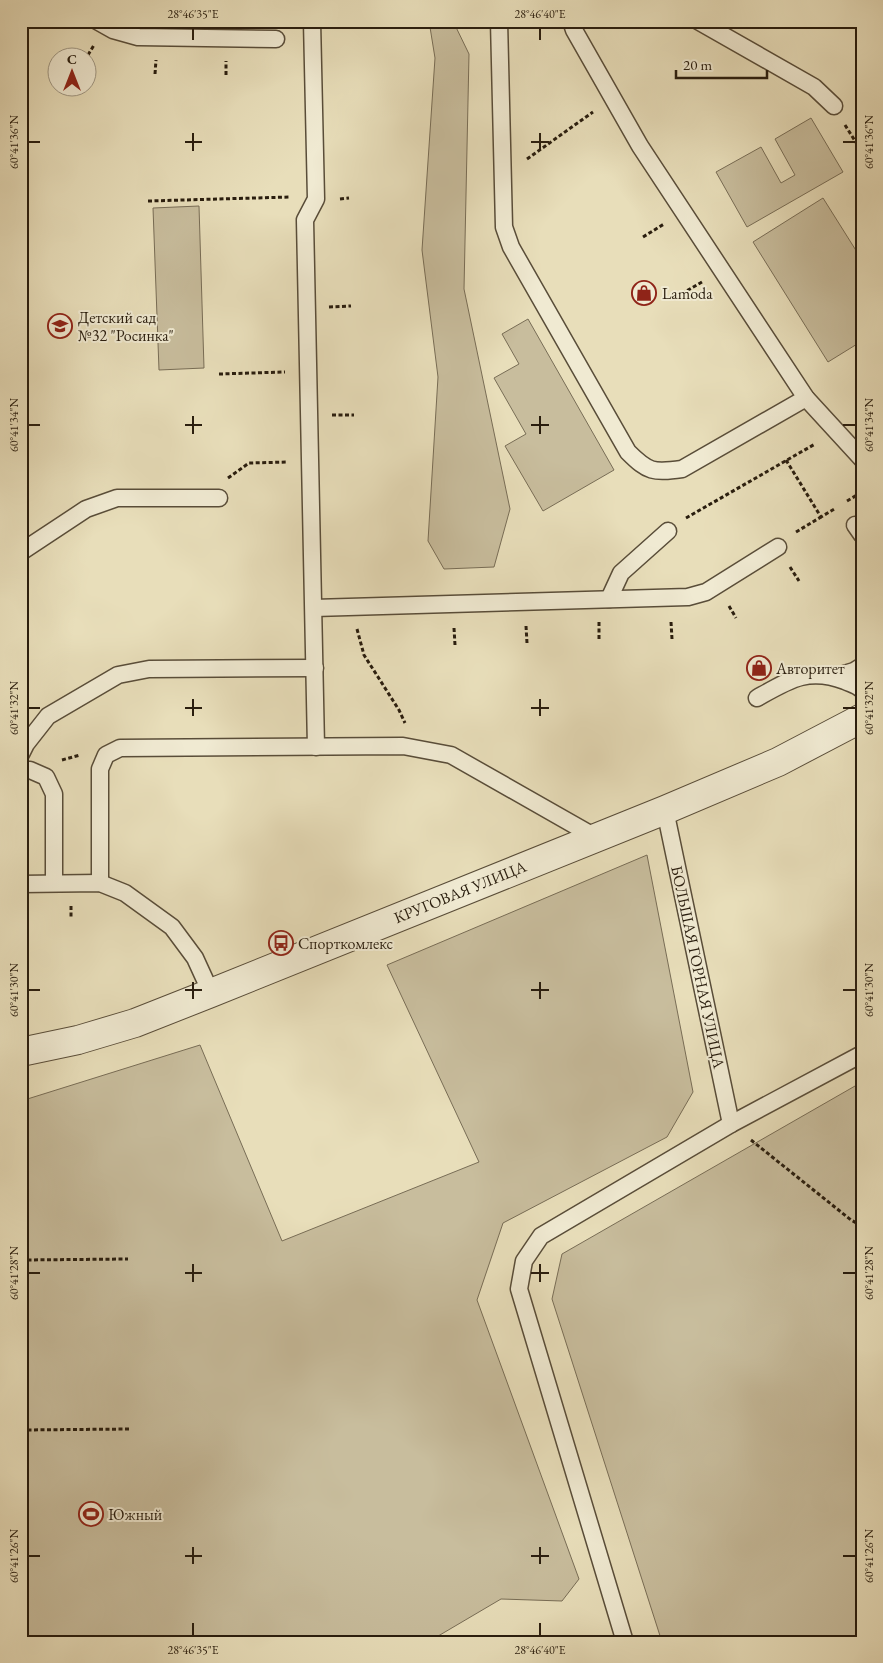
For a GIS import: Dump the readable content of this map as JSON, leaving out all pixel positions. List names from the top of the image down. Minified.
{"streets":{"street":["КРУГОВАЯ УЛИЦА"],"lane":["БОЛЬШАЯ ГОРНАЯ УЛИЦА"]},"crossings":[["КРУГОВАЯ УЛИЦА","БОЛЬШАЯ ГОРНАЯ УЛИЦА"]],"places":{"shop":["Lamoda","Авторитет"],"school or university":["Детский сад №32 \"Росинка\""],"bus stop":["Спорткомлекс"],"sports":["Южный"]},"scale_bar":"20 m","north":"top","coordinates":["28°46'35\"E","28°46'40\"E","60°41'36\"N","60°41'34\"N","60°41'32\"N","60°41'30\"N","60°41'28\"N","60°41'26\"N"]}
